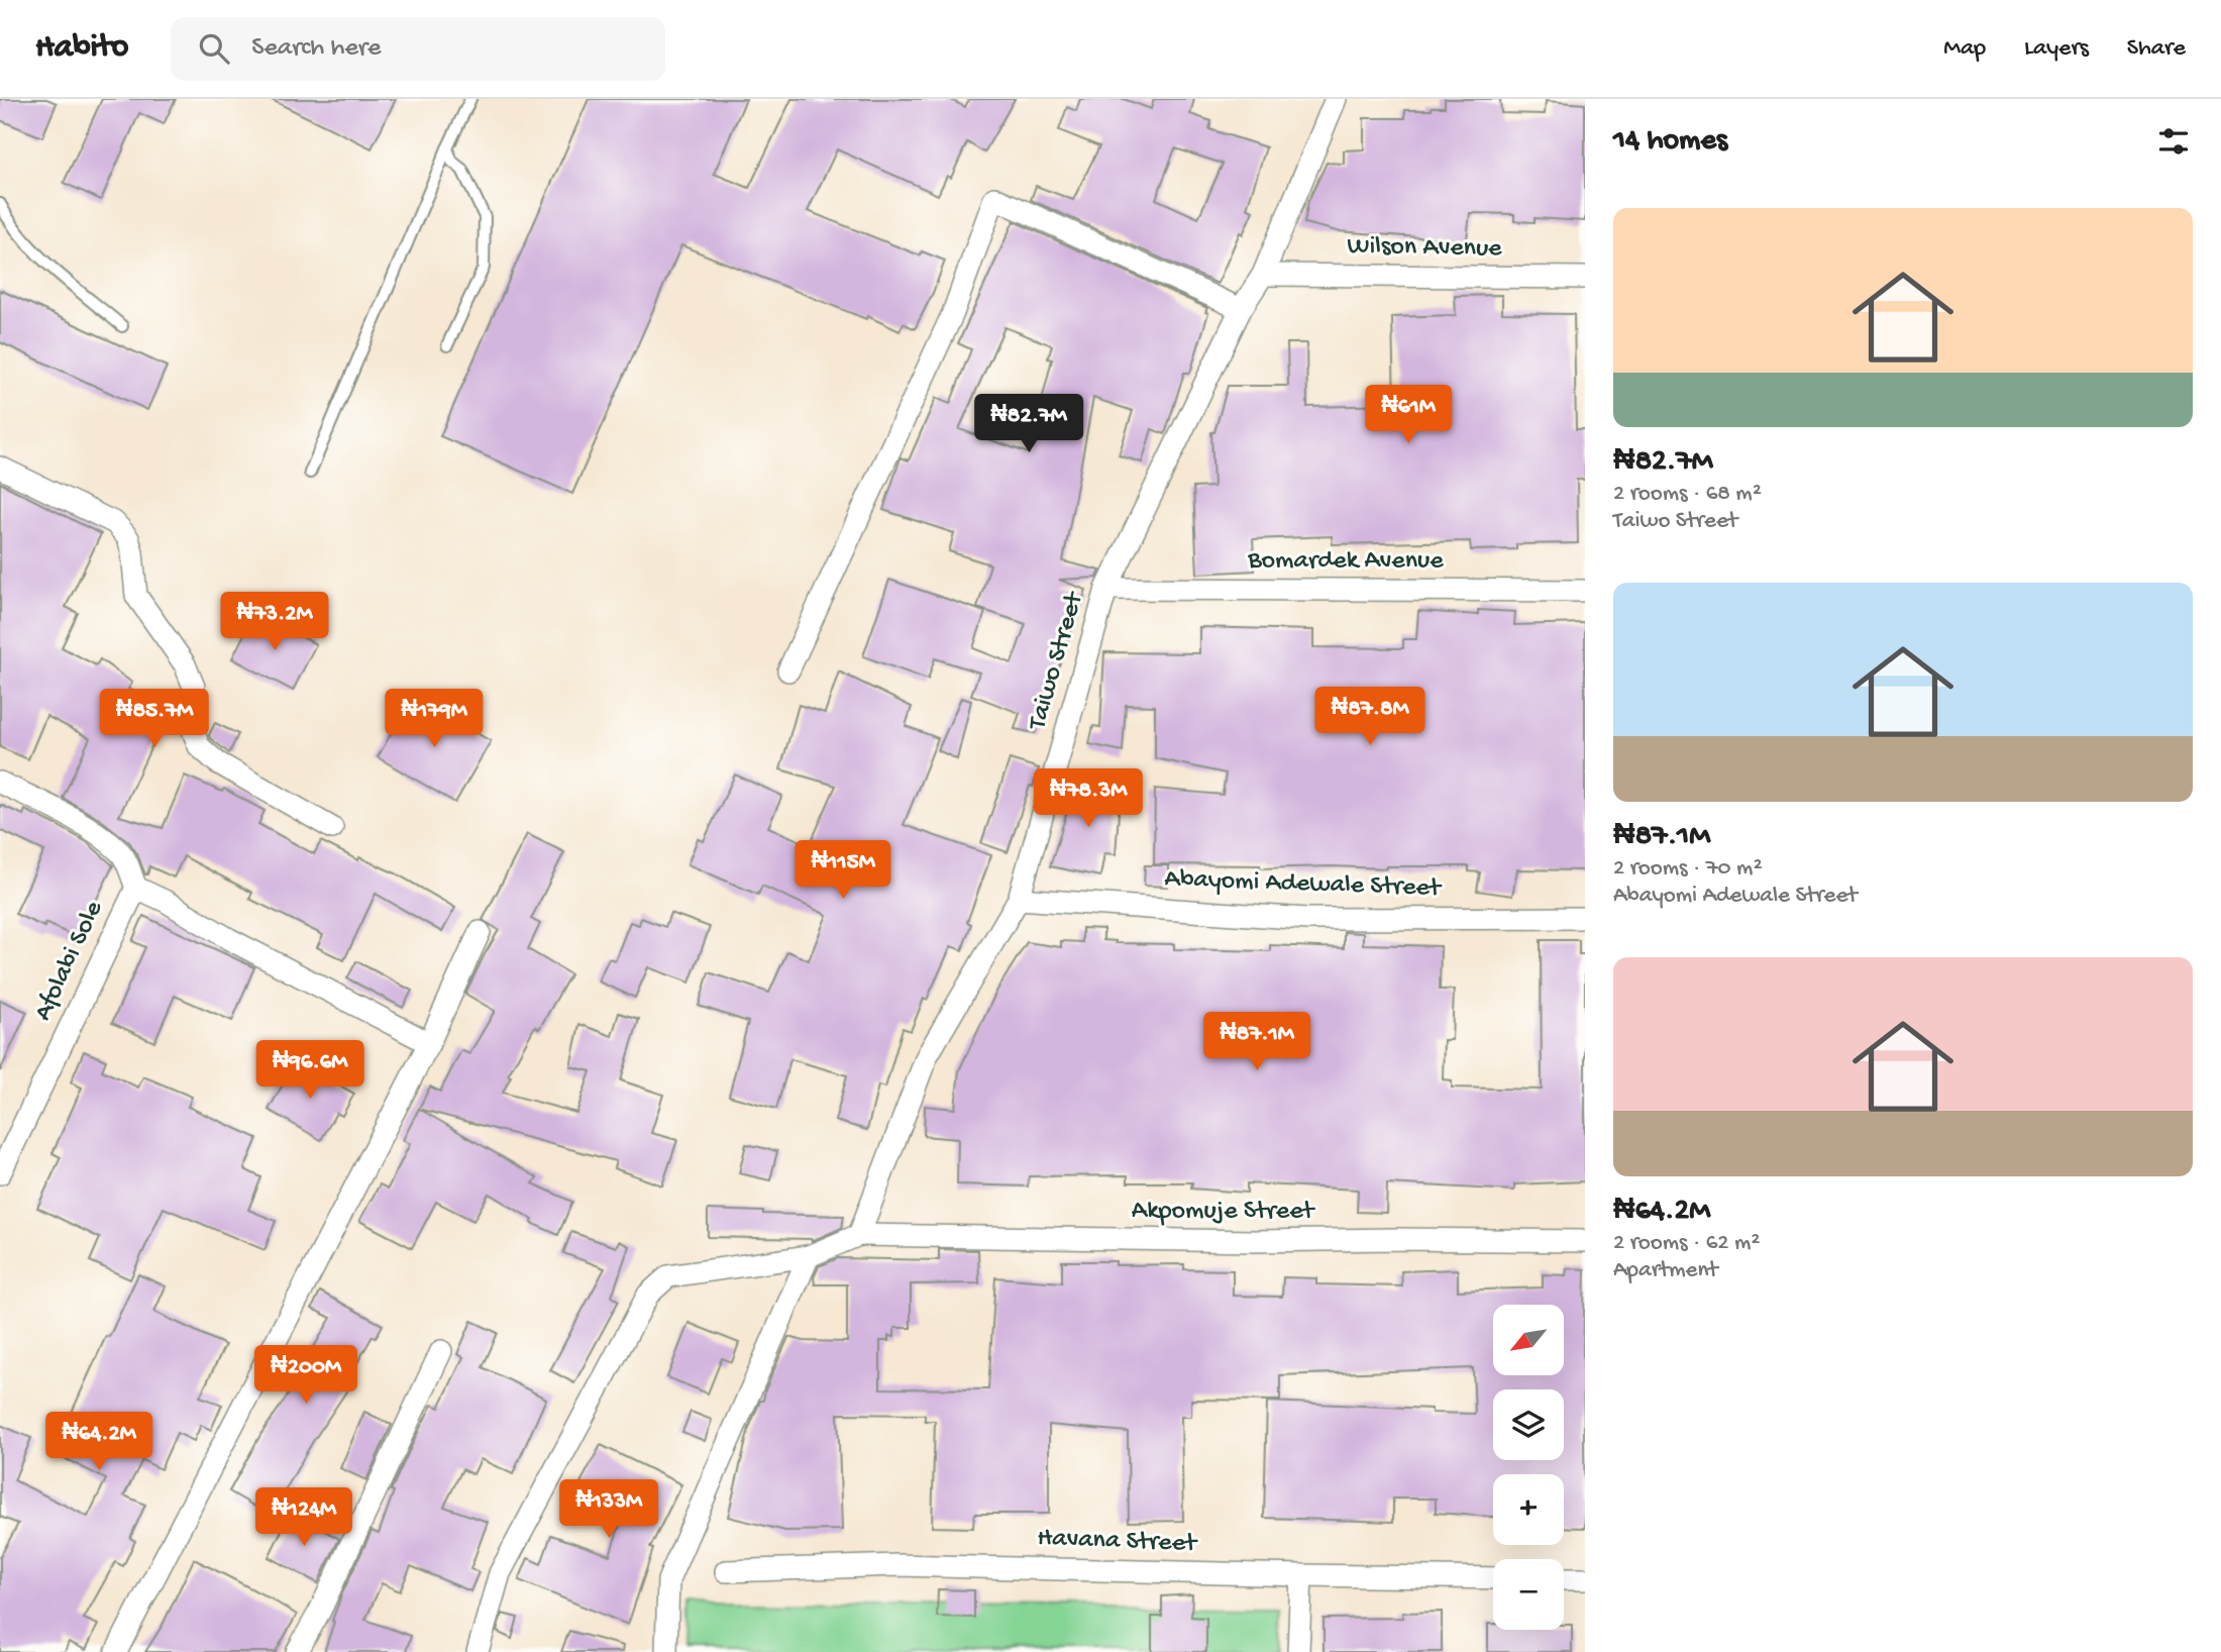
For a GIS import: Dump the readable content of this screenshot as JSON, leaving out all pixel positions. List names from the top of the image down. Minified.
{"streets":{"street":["Wilson Avenue","Bomardek Avenue","Taiwo Street","Abayomi Adewale Street","Afolabi Sole","Akpomuje Street","Havana Street"]},"crossings":[["Wilson Avenue","Taiwo Street"],["Bomardek Avenue","Taiwo Street"],["Taiwo Street","Abayomi Adewale Street"],["Taiwo Street","Akpomuje Street"]],"north":"bottom left","page":{"header":"Habito","search":"Search here","nav":["Map","Layers","Share"],"heading":"14 homes","list":[{"name":"₦82.7M","note":"2 rooms · 68 m² · Taiwo Street"},{"name":"₦87.1M","note":"2 rooms · 70 m² · Abayomi Adewale Street"},{"name":"₦64.2M","note":"2 rooms · 62 m² · Apartment"}],"price":["₦61M","₦82.7M","₦73.2M","₦87.8M","₦85.7M","₦179M","₦78.3M","₦115M","₦87.1M","₦96.6M","₦200M","₦64.2M","₦133M","₦124M"],"map_buttons":["+","−"]}}
